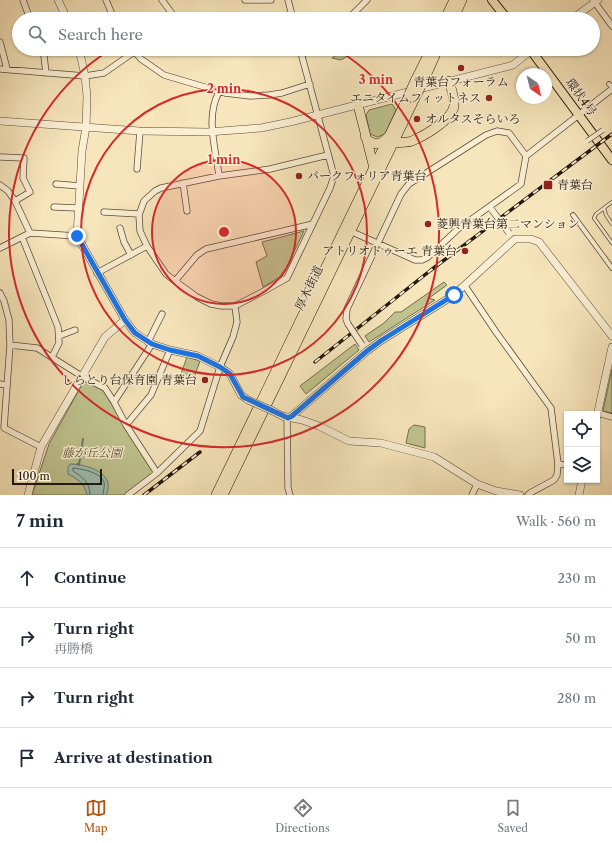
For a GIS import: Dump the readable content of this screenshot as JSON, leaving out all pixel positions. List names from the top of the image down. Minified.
{"streets":{"highway":["厚木街道"],"main road":["環状4号"]},"parks":["藤が丘公園"],"places":{"other":["青葉台フォーラム","エニタイムフィットネス","オルタスそらいろ","パークフォリア青葉台","菱興青葉台第二マンション","アトリオドゥーエ 青葉台","しらとり台保育園 青葉台"],"transit":["青葉台"]},"scale_bar":"100 m","north":"bottom right","page":{"search":"Search here","scale":"100 m","heading":["7 min","Walk · 560 m"],"list":[["Continue","230 m"],["Turn right","再勝橋","50 m"],["Turn right","280 m"],"Arrive at destination"],"nav":["Map","Directions","Saved"]},"rings":["3 min","2 min","1 min"]}
